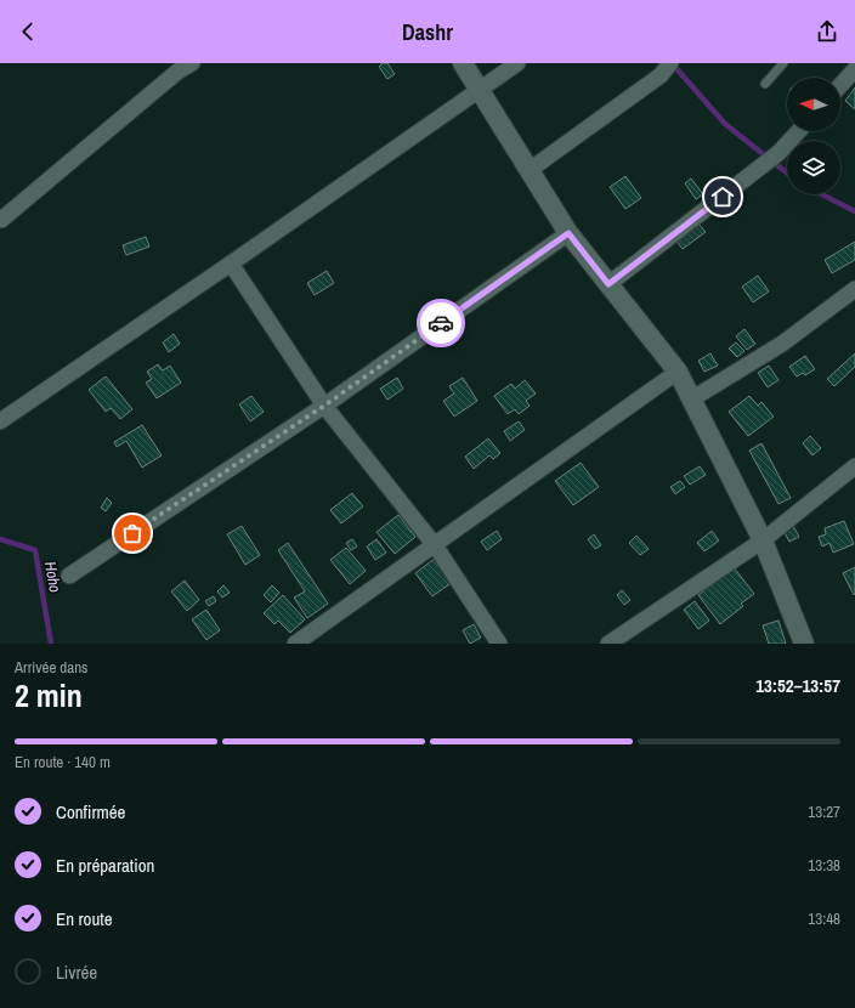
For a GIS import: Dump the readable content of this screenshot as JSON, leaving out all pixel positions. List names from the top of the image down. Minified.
{"water":["Hoho"],"north":"left","page":{"header":"Dashr","heading":["2 min","Arrivée dans","13:52–13:57"],"bar":"En route · 140 m","list":[["Confirmée","13:27"],["En préparation","13:38"],["En route","13:48"],"Livrée"]}}
